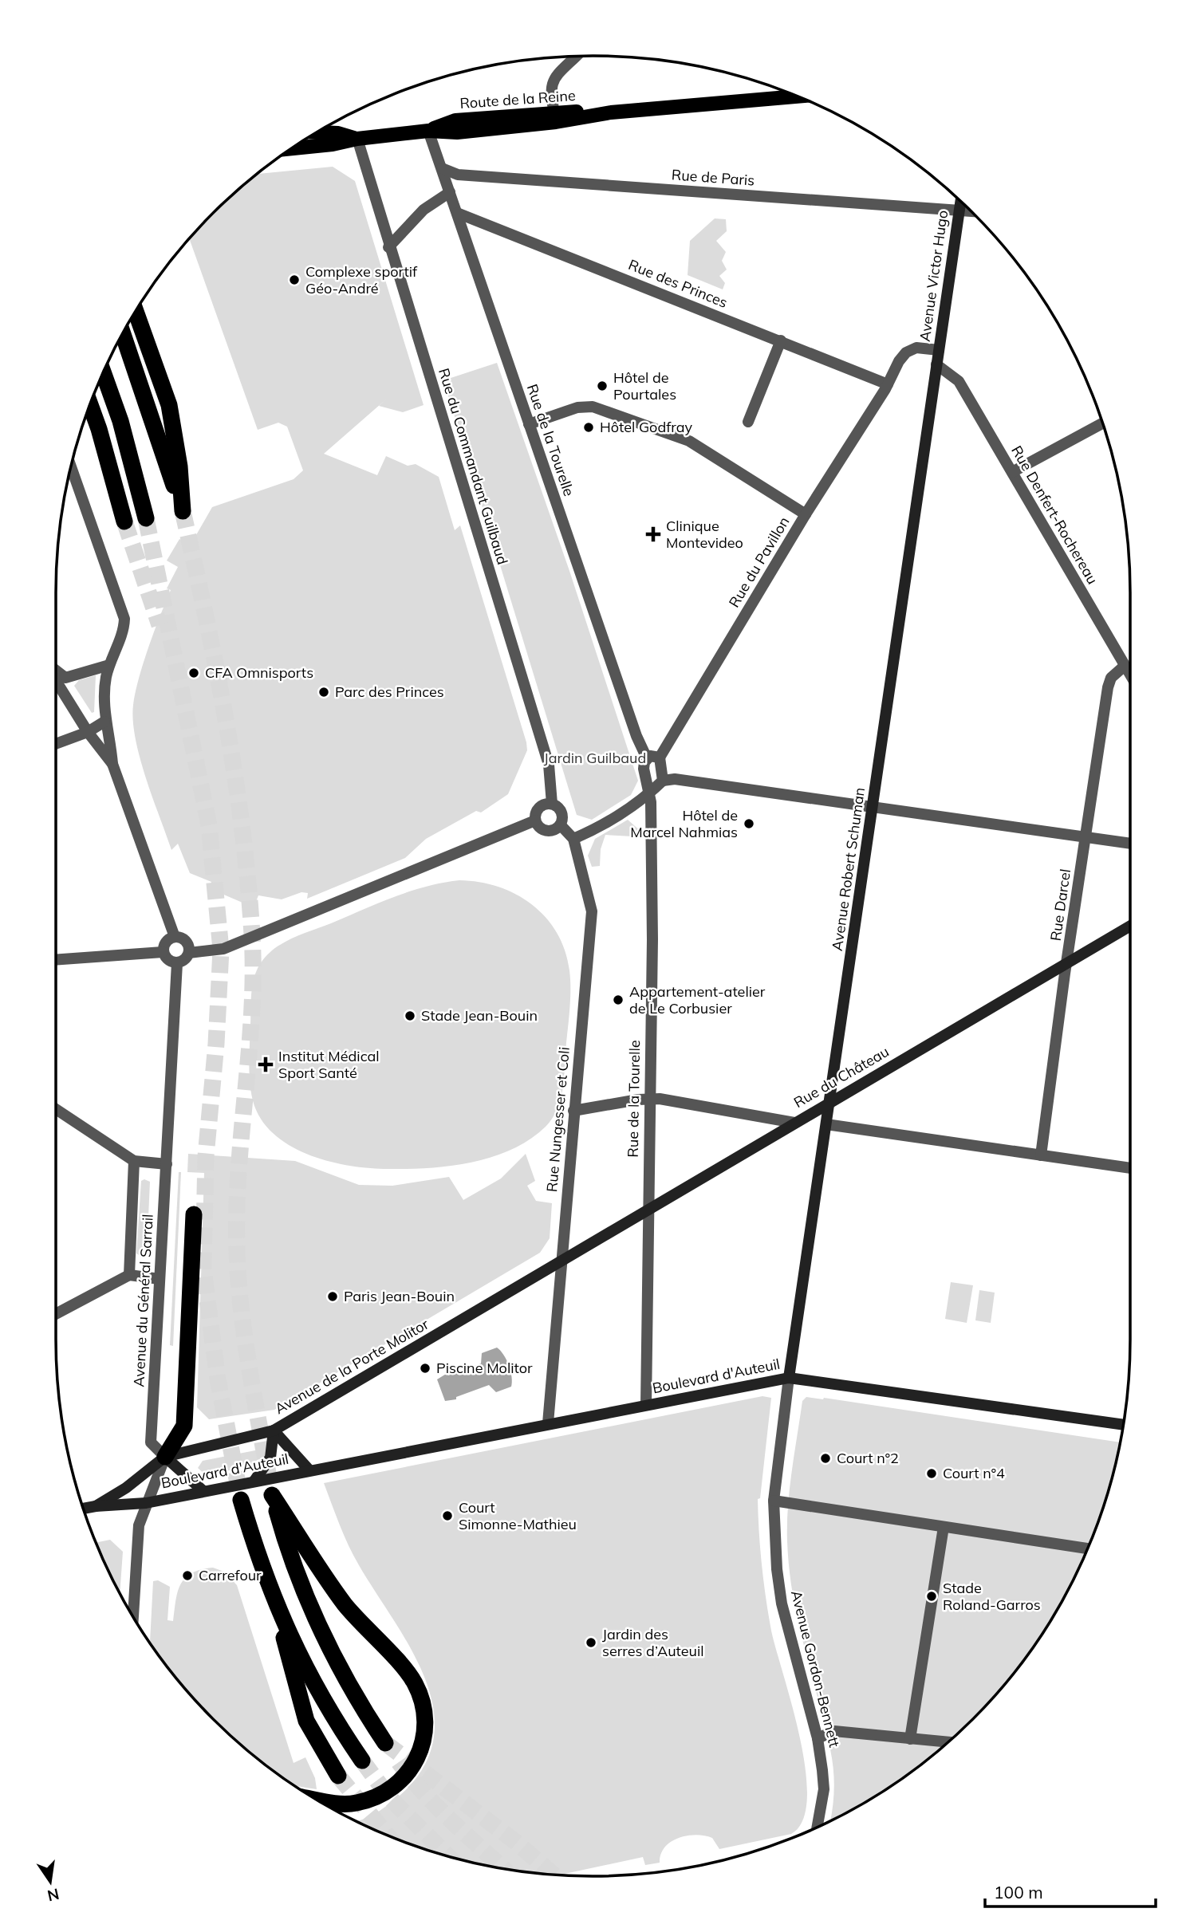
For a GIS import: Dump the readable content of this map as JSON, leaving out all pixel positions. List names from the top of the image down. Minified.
{"streets":{"main road":["Route de la Reine"],"street":["Rue de Paris","Avenue Victor Hugo","Rue des Princes","Rue de la Tourelle","Rue du Commandant Guilbaud","Rue Denfert-Rochereau","Rue du Pavillon","Avenue Robert Schuman","Rue Darcel","Rue du Château","Rue Nungesser et Coli","Avenue du Général Sarrail","Avenue de la Porte Molitor","Boulevard d'Auteuil","Avenue Gordon-Bennett"]},"crossings":[["Route de la Reine","Rue de la Tourelle"],["Route de la Reine","Rue du Commandant Guilbaud"],["Rue de Paris","Avenue Victor Hugo"],["Rue de Paris","Rue de la Tourelle"],["Avenue Victor Hugo","Rue Denfert-Rochereau"],["Avenue Victor Hugo","Rue du Pavillon"],["Avenue Victor Hugo","Avenue Robert Schuman"],["Rue des Princes","Rue de la Tourelle"],["Rue des Princes","Rue du Pavillon"],["Rue de la Tourelle","Rue du Château"],["Rue de la Tourelle","Boulevard d'Auteuil"],["Rue du Commandant Guilbaud","Rue Nungesser et Coli"],["Rue Denfert-Rochereau","Avenue Robert Schuman"],["Rue Denfert-Rochereau","Rue Darcel"],["Avenue Robert Schuman","Rue du Château"],["Avenue Robert Schuman","Boulevard d'Auteuil"],["Avenue Robert Schuman","Avenue Gordon-Bennett"],["Rue Darcel","Rue du Château"],["Rue du Château","Rue Nungesser et Coli"],["Rue du Château","Avenue de la Porte Molitor"],["Rue Nungesser et Coli","Avenue de la Porte Molitor"],["Rue Nungesser et Coli","Boulevard d'Auteuil"],["Avenue du Général Sarrail","Boulevard d'Auteuil"],["Avenue de la Porte Molitor","Boulevard d'Auteuil"],["Boulevard d'Auteuil","Avenue Gordon-Bennett"]],"parks":["Jardin Guilbaud"],"places":{"other":["Complexe sportif Géo-André","Hôtel de Pourtales","Hôtel Godfray","CFA Omnisports","Parc des Princes","Hôtel de Marcel Nahmias","Appartement-atelier de Le Corbusier","Stade Jean-Bouin","Paris Jean-Bouin","Piscine Molitor","Court n°2","Court n°4","Court Simonne-Mathieu","Carrefour","Stade Roland-Garros","Jardin des serres d’Auteuil"],"health":["Clinique Montevideo","Institut Médical Sport Santé"]},"scale_bar":"100 m","north":"bottom"}
